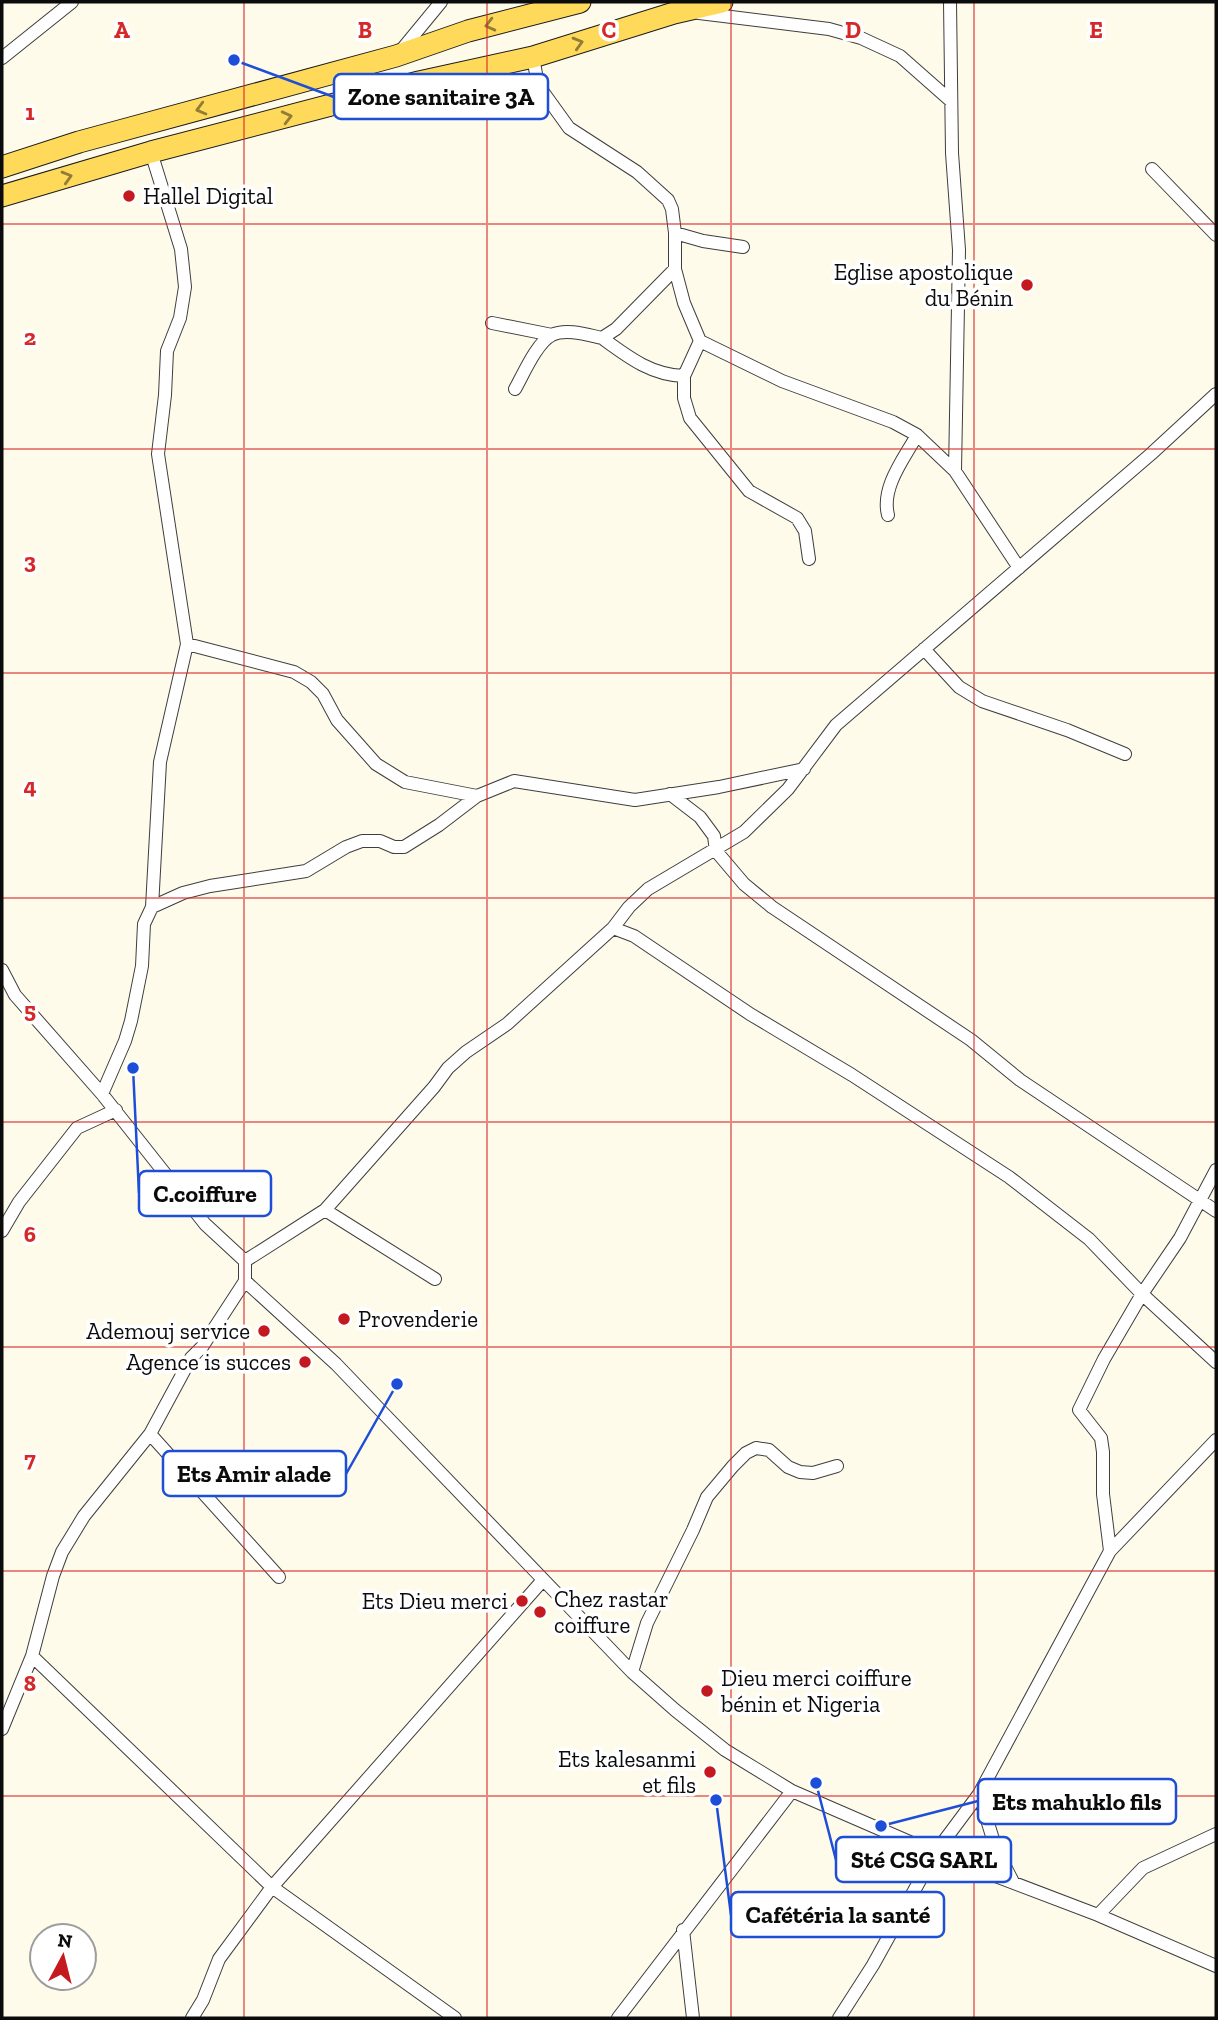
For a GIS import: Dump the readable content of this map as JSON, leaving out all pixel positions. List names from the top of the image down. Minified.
{"places":["Zone sanitaire 3A","Hallel Digital","Eglise apostolique du Bénin","C.coiffure","Provenderie","Ademouj service","Agence is succes","Ets Amir alade","Ets Dieu merci","Chez rastar coiffure","Dieu merci coiffure bénin et Nigeria","Ets kalesanmi et fils","Sté CSG SARL","Cafétéria la santé","Ets mahuklo fils"],"north":"top","grid":{"columns":["A","B","C","D","E"],"rows":["1","2","3","4","5","6","7","8"]}}
